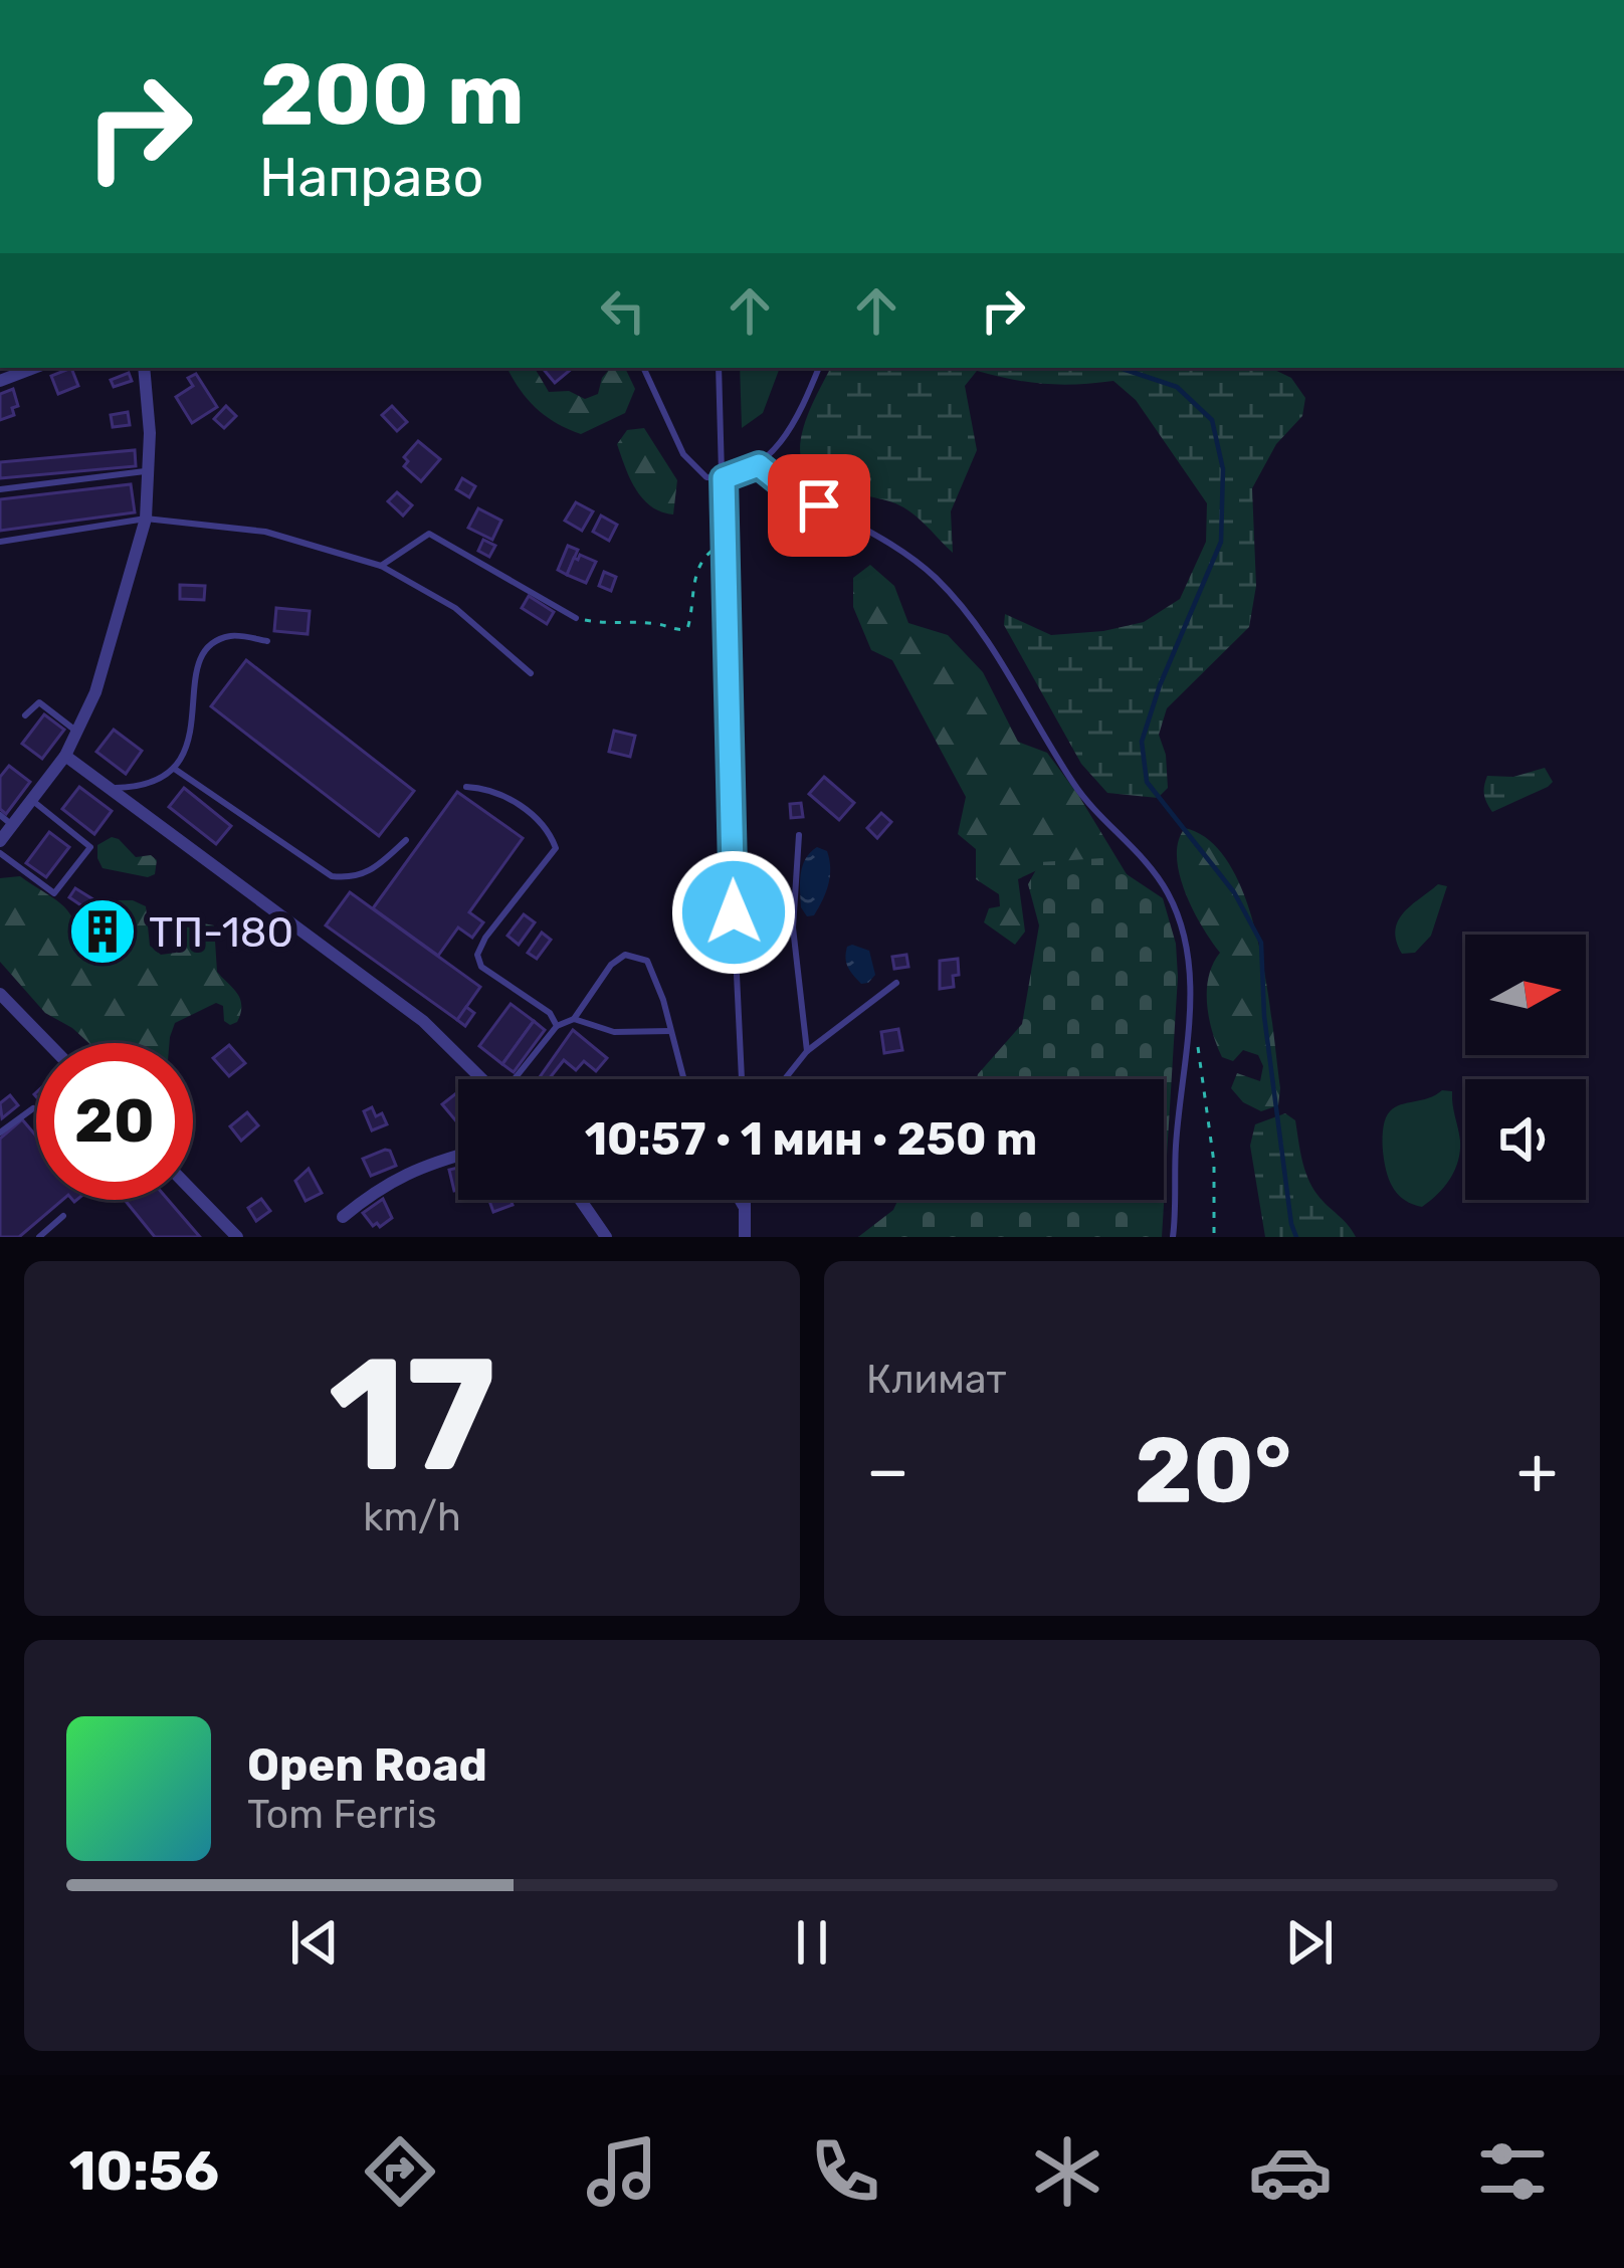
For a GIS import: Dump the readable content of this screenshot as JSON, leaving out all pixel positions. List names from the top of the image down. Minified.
{"places":{"building":["ТП-180"]},"north":"right","page":{"turn":["200 m","Направо"],"limit":"20","trip":"10:57 · 1 мин · 250 m","tile":[["17","km/h"],"Климат"],"heat":["−","20°","+"],"song":["Open Road","Tom Ferris"],"tabs":"10:56"}}
